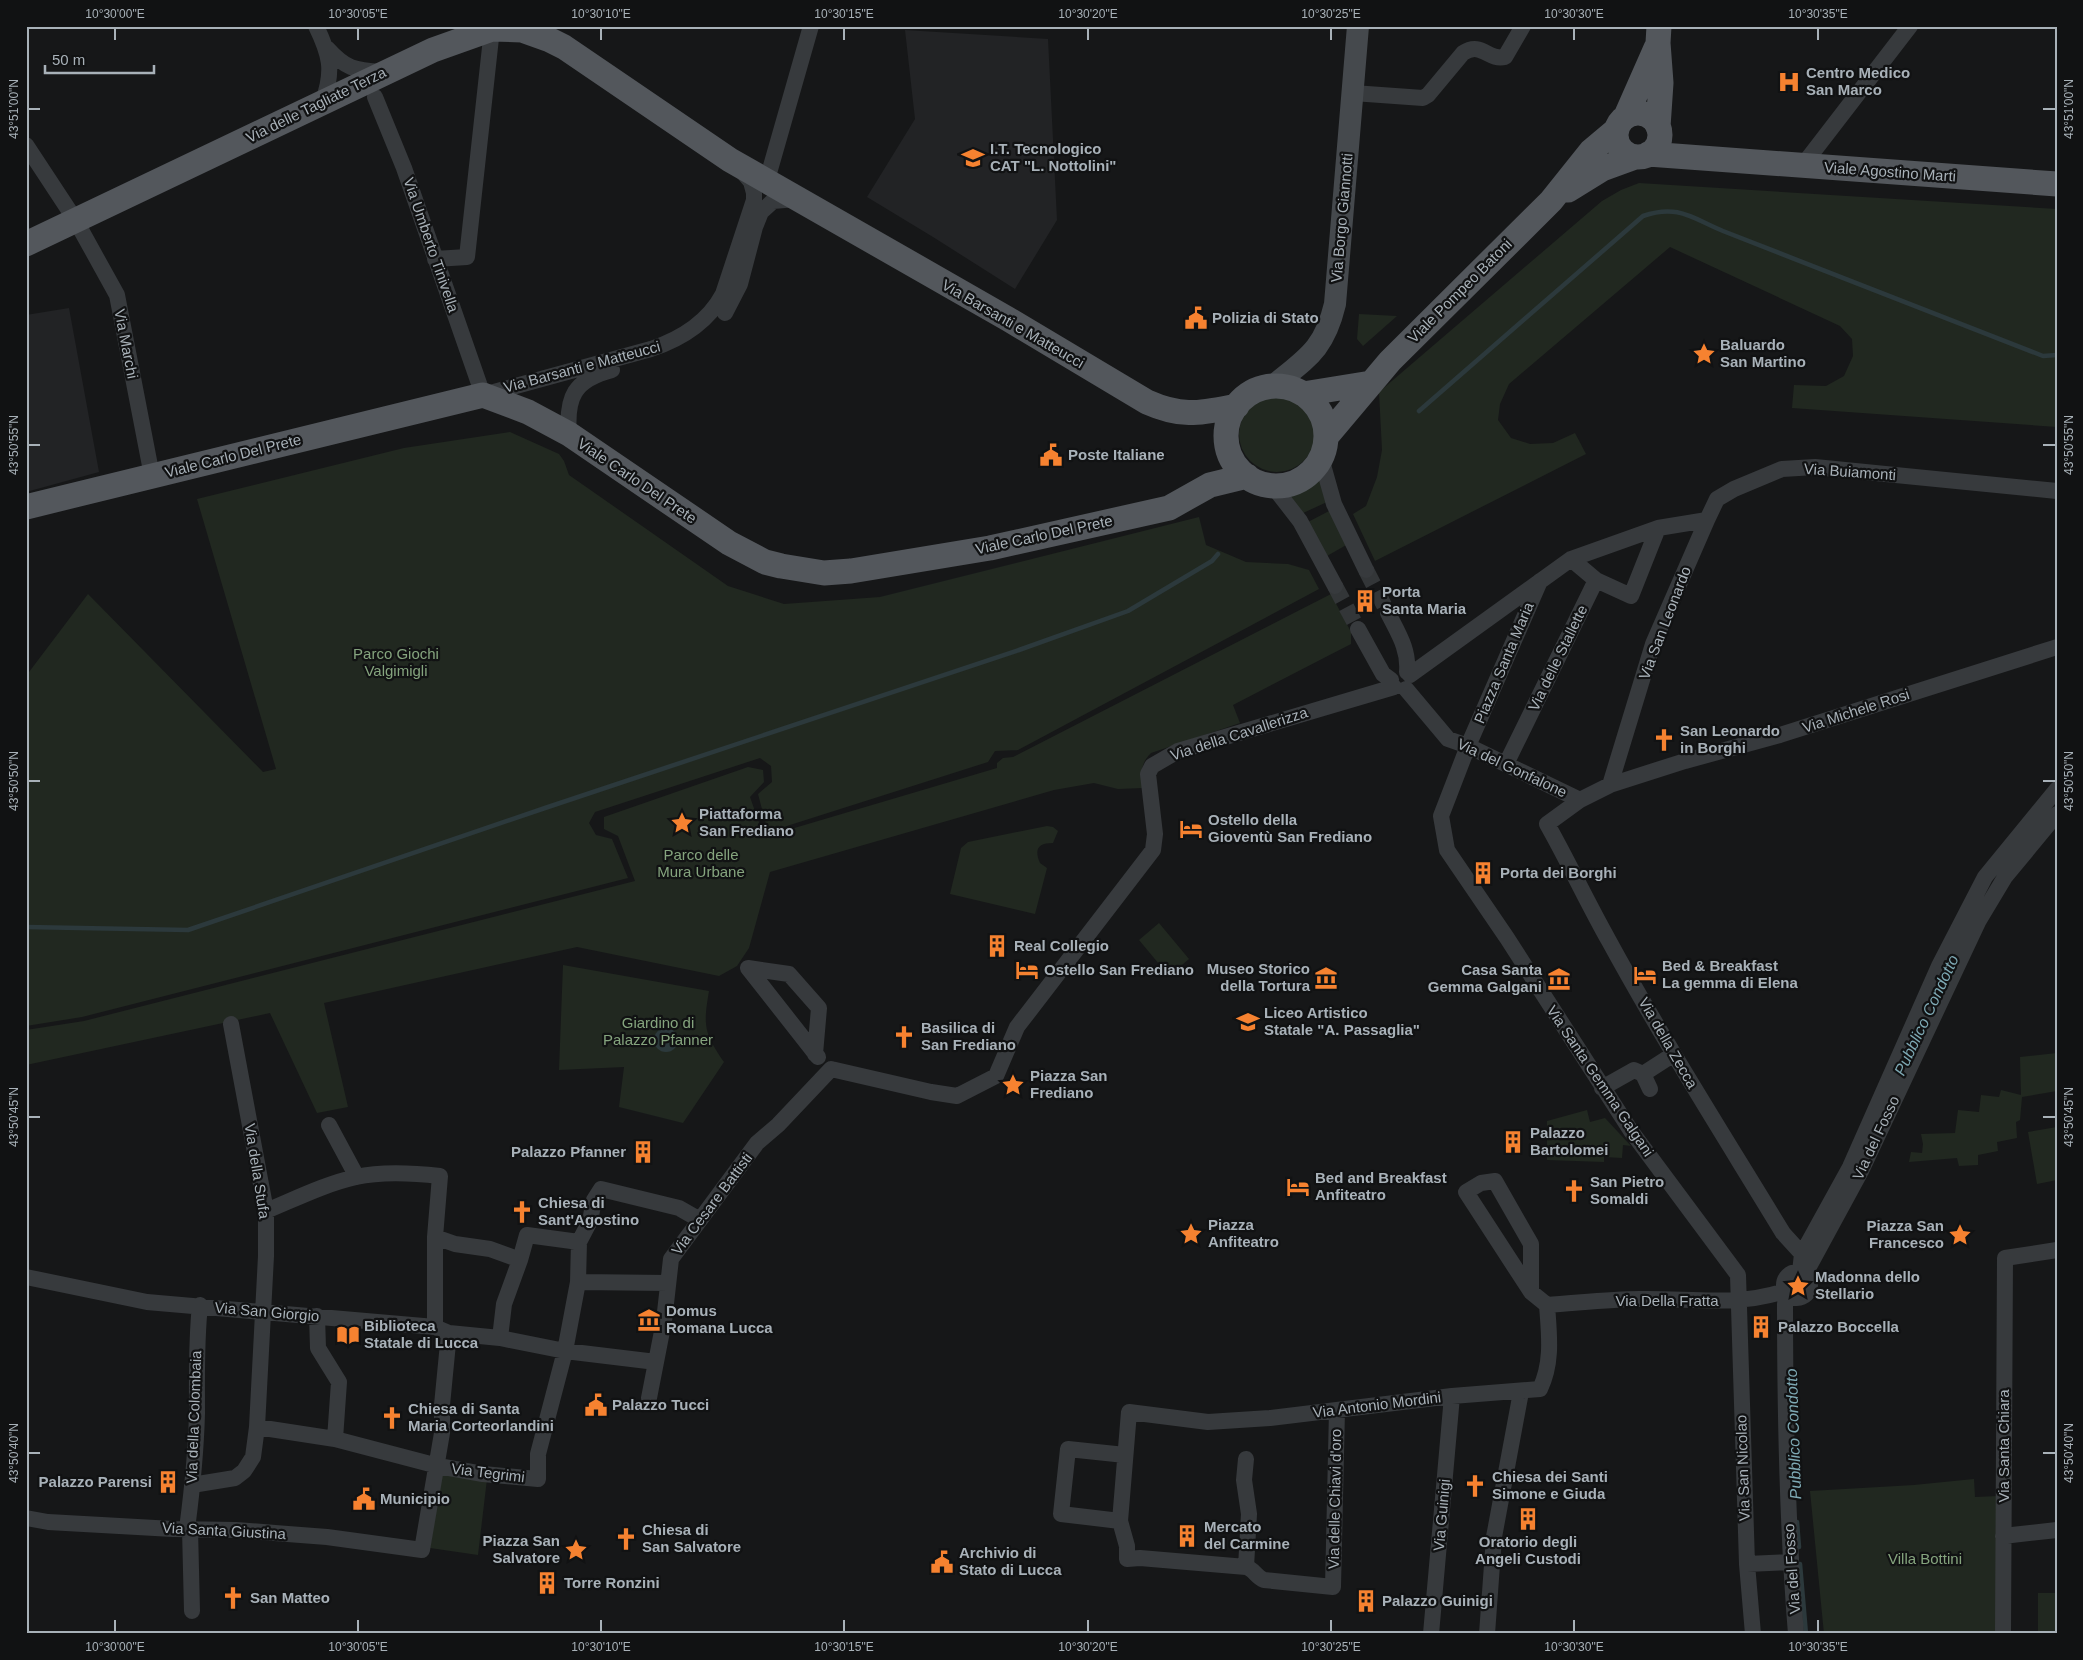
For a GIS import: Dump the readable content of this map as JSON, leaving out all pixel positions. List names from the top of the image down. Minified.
{"streets":{"main road":["Via delle Tagliate Terza","Viale Agostino Marti","Viale Pompeo Batoni","Via Barsanti e Matteucci","Viale Carlo Del Prete"],"street":["Via Borgo Giannotti","Via Umberto Tinivella","Via Marchi","Via Buiamonti","Via San Leonardo","Via delle Stallette","Piazza Santa Maria","Via Michele Rosi","Via della Cavallerizza","Via del Gonfalone","Via della Zecca","Via Santa Gemma Galgani","Via del Fosso","Via della Stufa","Via Cesare Battisti","Via Della Fratta","Via San Giorgio","Via Antonio Mordini","Via della Colombaia","Via Santa Chiara","Via San Nicolao","Via Tegrimi","Via delle Chiavi d'oro","Via Guinigi","Via Santa Giustina"]},"crossings":[["Via delle Tagliate Terza","Via Barsanti e Matteucci"],["Via delle Tagliate Terza","Via Marchi"],["Viale Agostino Marti","Viale Pompeo Batoni"],["Via Borgo Giannotti","Viale Pompeo Batoni"],["Via Borgo Giannotti","Via Barsanti e Matteucci"],["Via Borgo Giannotti","Viale Carlo Del Prete"],["Via Umberto Tinivella","Via Barsanti e Matteucci"],["Via Umberto Tinivella","Viale Carlo Del Prete"],["Viale Pompeo Batoni","Via Barsanti e Matteucci"],["Viale Pompeo Batoni","Viale Carlo Del Prete"],["Via Barsanti e Matteucci","Viale Carlo Del Prete"],["Via Marchi","Viale Carlo Del Prete"],["Via Buiamonti","Via San Leonardo"],["Via San Leonardo","Via Michele Rosi"],["Via delle Stallette","Via del Gonfalone"],["Piazza Santa Maria","Via della Cavallerizza"],["Piazza Santa Maria","Via del Gonfalone"],["Piazza Santa Maria","Via Santa Gemma Galgani"],["Via Michele Rosi","Via del Gonfalone"],["Via Michele Rosi","Via della Zecca"],["Via della Cavallerizza","Via del Gonfalone"],["Via della Cavallerizza","Via Cesare Battisti"],["Via della Zecca","Via del Fosso"],["Via Santa Gemma Galgani","Via Della Fratta"],["Via Santa Gemma Galgani","Via San Nicolao"],["Via del Fosso","Via Della Fratta"],["Via della Stufa","Via San Giorgio"],["Via della Stufa","Via della Colombaia"],["Via della Stufa","Via Tegrimi"],["Via Cesare Battisti","Via San Giorgio"],["Via Della Fratta","Via Antonio Mordini"],["Via Della Fratta","Via San Nicolao"],["Via San Giorgio","Via della Colombaia"],["Via San Giorgio","Via Tegrimi"],["Via Antonio Mordini","Via delle Chiavi d'oro"],["Via Antonio Mordini","Via Guinigi"],["Via della Colombaia","Via Santa Giustina"],["Via Tegrimi","Via Santa Giustina"]],"water":["Pubblico Condotto"],"parks":["Parco Giochi Valgimigli","Parco delle Mura Urbane","Giardino di Palazzo Pfanner","Villa Bottini"],"places":{"hospital":["Centro Medico San Marco"],"school or university":["I.T. Tecnologico CAT \"L. Nottolini\"","Liceo Artistico Statale \"A. Passaglia\""],"public building":["Polizia di Stato","Poste Italiane","Palazzo Tucci","Municipio","Archivio di Stato di Lucca"],"place":["Baluardo San Martino","Piattaforma San Frediano","Piazza San Frediano","Piazza Anfiteatro","Piazza San Francesco","Madonna dello Stellario","Piazza San Salvatore"],"building":["Porta Santa Maria","Porta dei Borghi","Real Collegio","Palazzo Bartolomei","Palazzo Pfanner","Palazzo Boccella","Palazzo Parensi","Oratorio degli Angeli Custodi","Mercato del Carmine","Torre Ronzini","Palazzo Guinigi"],"church":["San Leonardo in Borghi","Basilica di San Frediano","San Pietro Somaldi","Chiesa di Sant'Agostino","Chiesa di Santa Maria Corteorlandini","Chiesa dei Santi Simone e Giuda","Chiesa di San Salvatore","San Matteo"],"hotel":["Ostello della Gioventù San Frediano","Ostello San Frediano","Bed & Breakfast La gemma di Elena","Bed and Breakfast Anfiteatro"],"museum":["Museo Storico della Tortura","Casa Santa Gemma Galgani","Domus Romana Lucca"],"library":["Biblioteca Statale di Lucca"]},"scale_bar":"50 m","coordinates":["10°30'00\"E","10°30'05\"E","10°30'10\"E","10°30'15\"E","10°30'20\"E","10°30'25\"E","10°30'30\"E","10°30'35\"E","43°51'00\"N","43°50'55\"N","43°50'50\"N","43°50'45\"N","43°50'40\"N"]}
